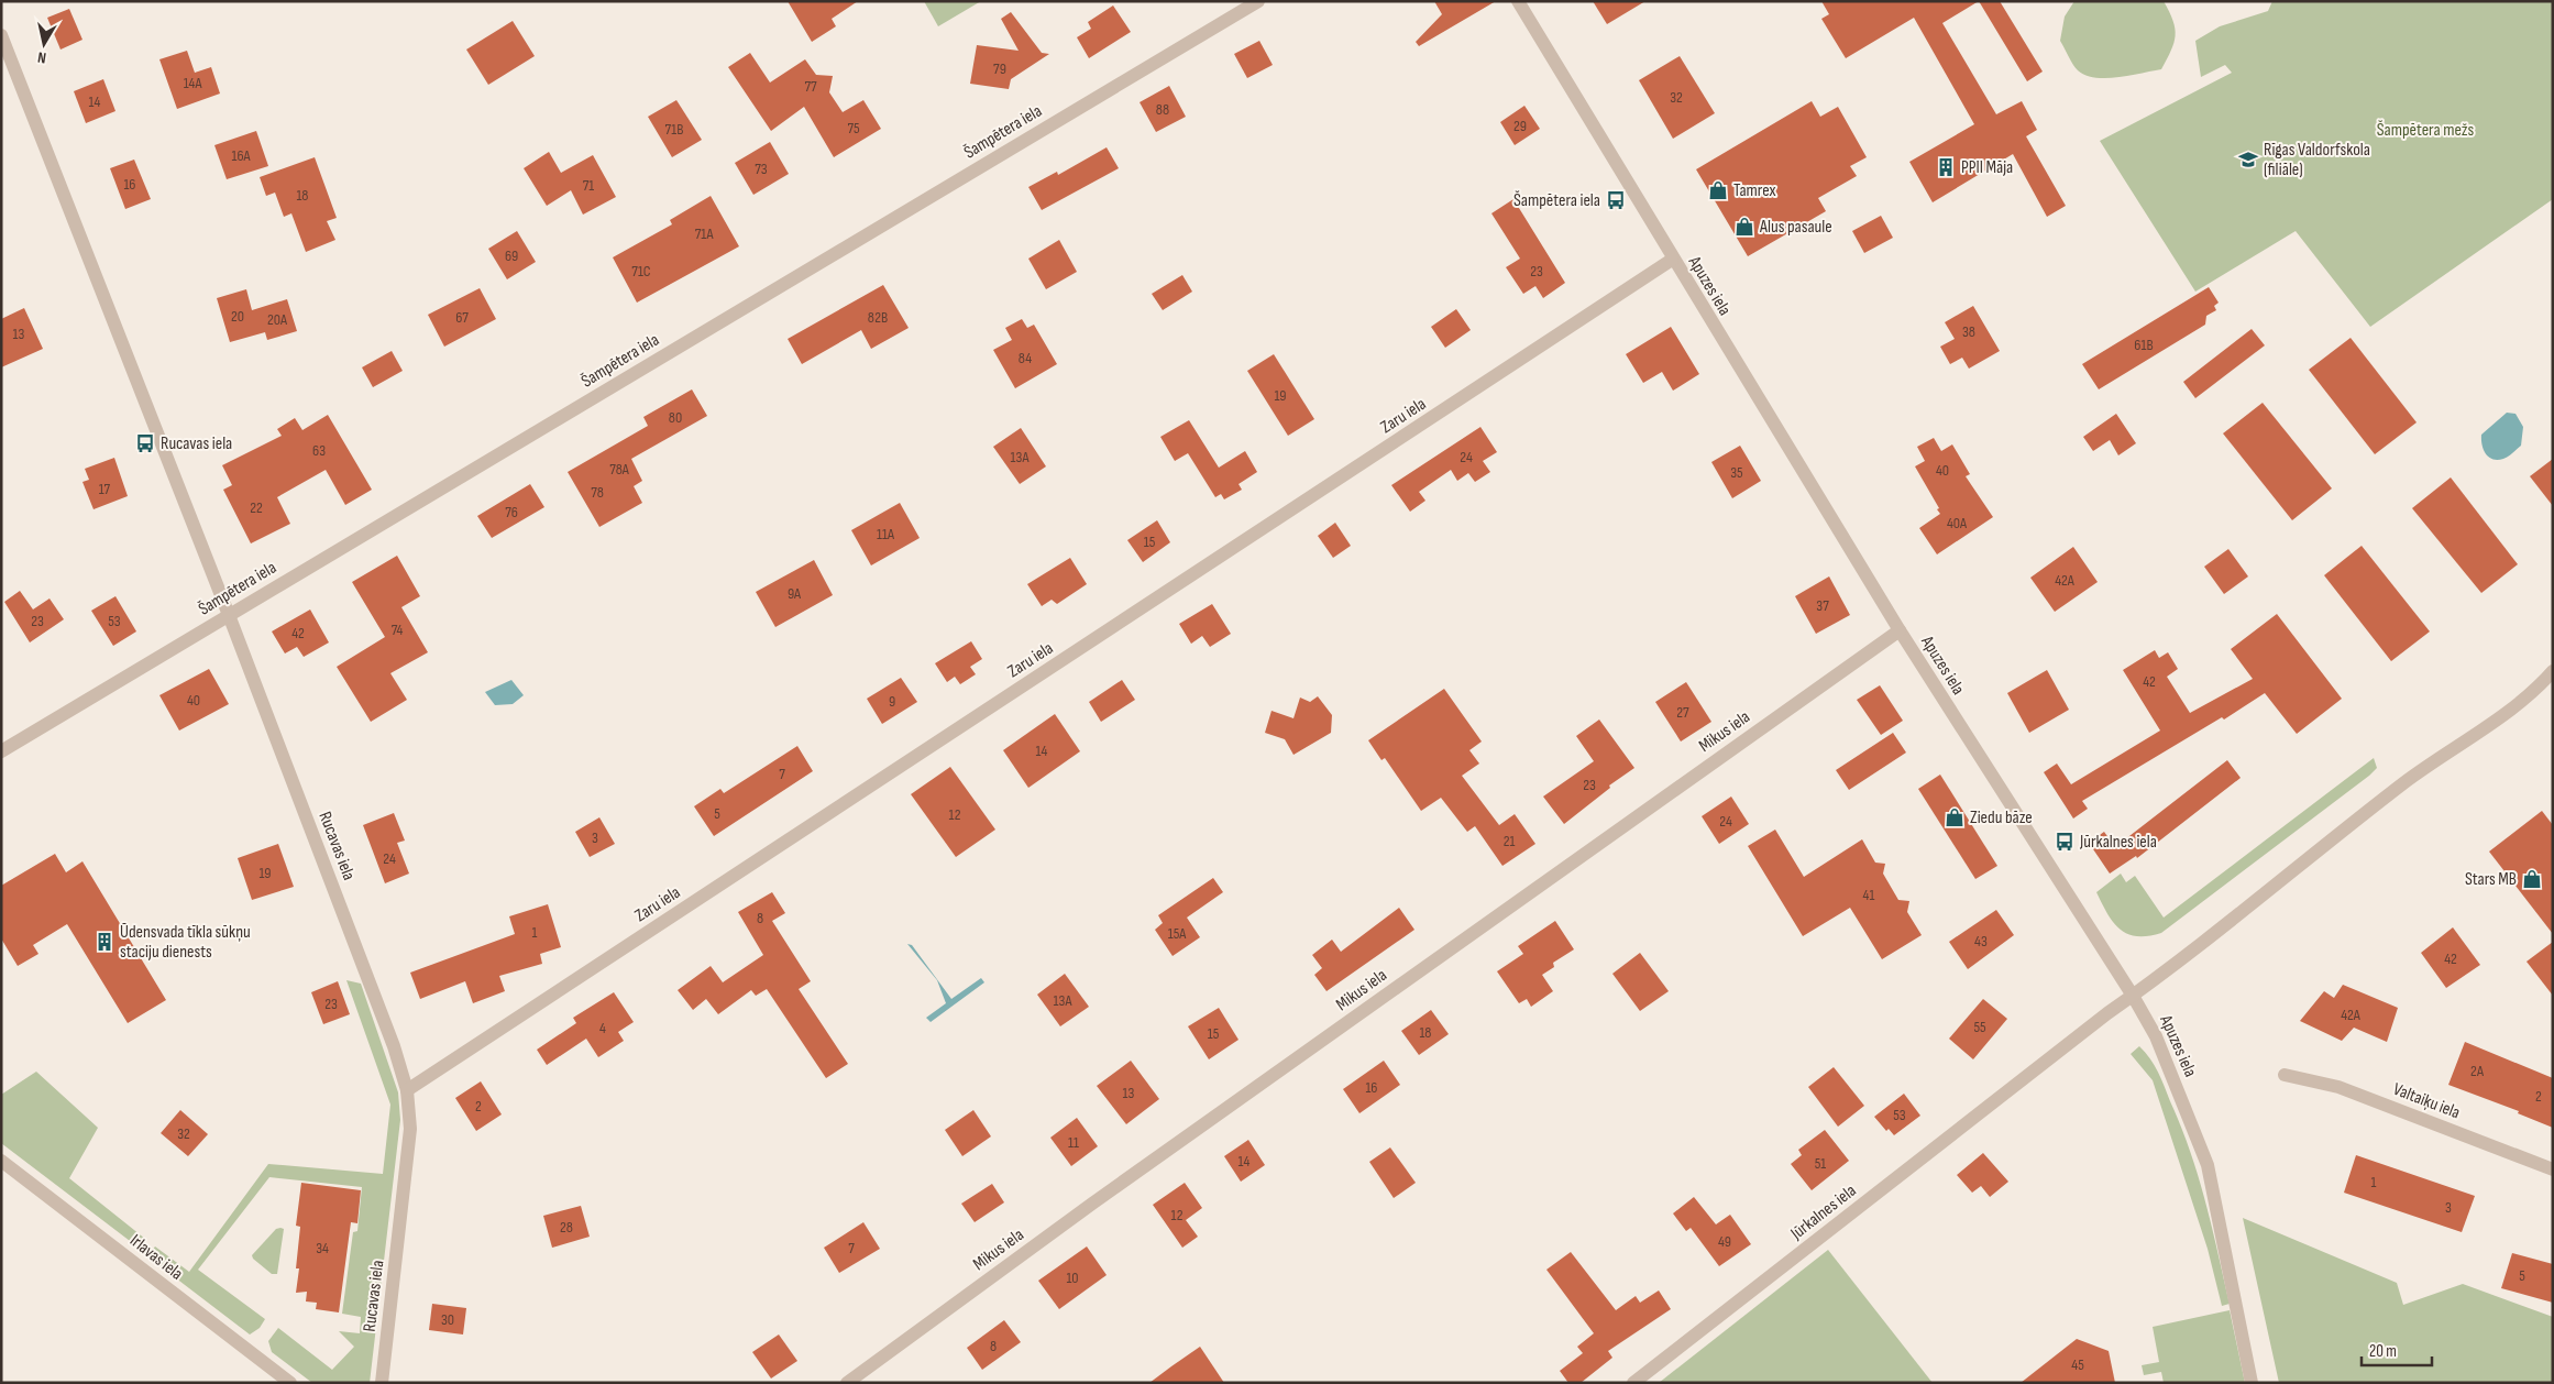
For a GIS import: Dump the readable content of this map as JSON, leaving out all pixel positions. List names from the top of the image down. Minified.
{"streets":{"street":["Šampētera iela","Apuzes iela","Zaru iela","Mikus iela","Rucavas iela","Valtaiķu iela","Jūrkalnes iela","Irlavas iela"]},"crossings":[["Šampētera iela","Rucavas iela"],["Apuzes iela","Zaru iela"],["Apuzes iela","Mikus iela"],["Apuzes iela","Jūrkalnes iela"],["Zaru iela","Rucavas iela"]],"parks":["Šampētera mežs"],"places":{"school or university":["Rīgas Valdorfskola (filiāle)"],"building":["PPII Māja","Ūdensvada tīkla sūkņu staciju dienests"],"shop":["Tamrex","Alus pasaule","Ziedu bāze","Stars MB"],"bus stop":["Šampētera iela","Rucavas iela","Jūrkalnes iela"]},"house_numbers":["79","14A","77","32","14","88","29","75","71B","16A","73","16","71","18","71A","69","71C","23","20","67","82B","20A","38","13","61B","84","19","80","63","13A","24","78A","40","35","17","78","22","76","40A","11A","15","42A","9A","37","23","53","74","42","42","40","9","27","14","7","23","5","12","24","3","21","24","19","41","8","1","15A","43","42","13A","23","42A","55","4","18","15","2A","16","13","2","2","53","32","11","14","51","1","3","12","28","49","34","7","5","10","30","8","45"],"scale_bar":"20 m","north":"bottom"}
